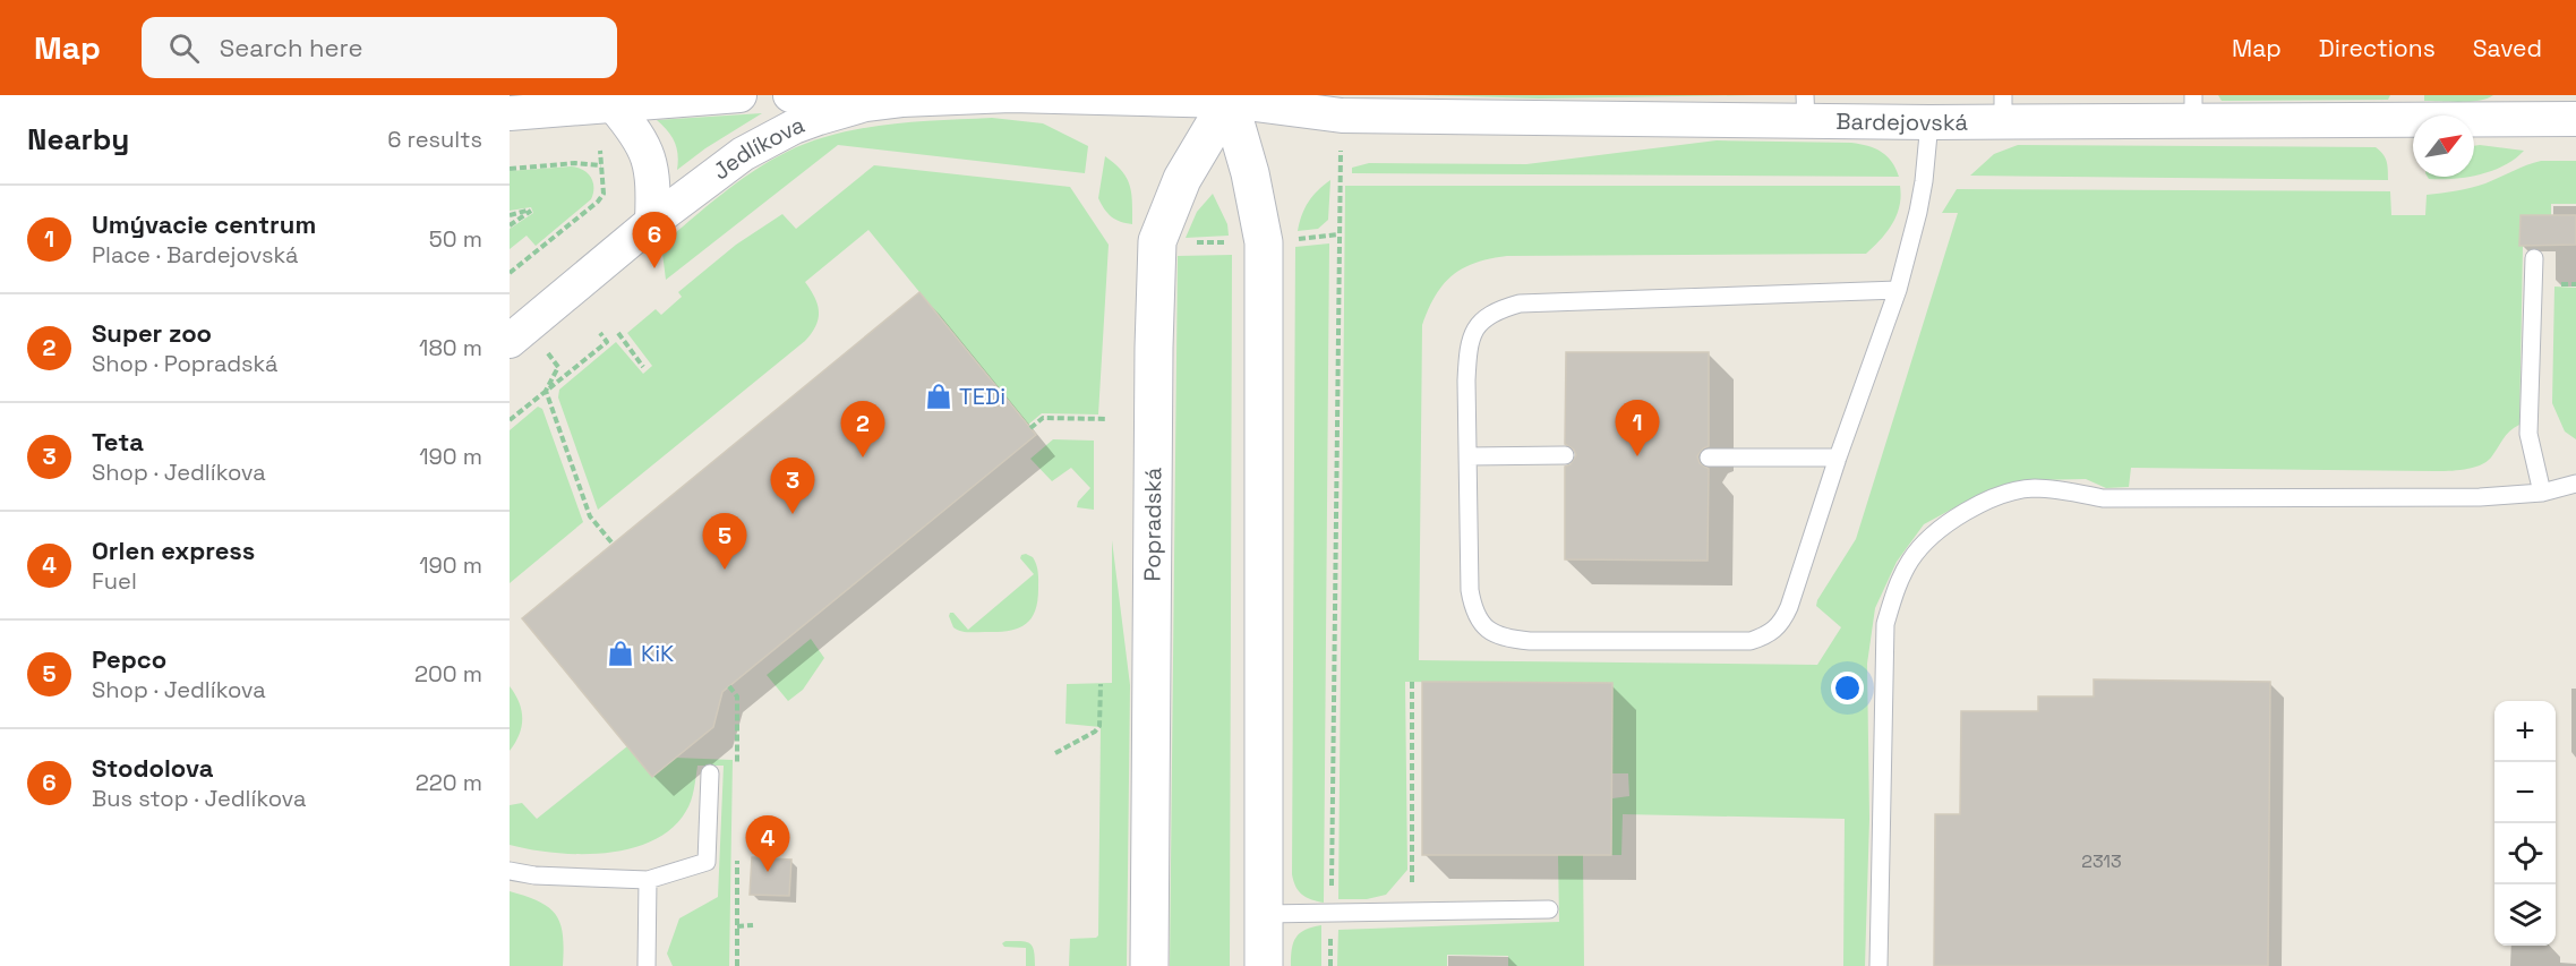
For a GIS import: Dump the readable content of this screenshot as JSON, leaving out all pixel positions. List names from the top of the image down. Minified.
{"streets":{"street":["Bardejovská","Jedlíkova","Popradská"]},"crossings":[["Bardejovská","Jedlíkova"],["Bardejovská","Popradská"],["Jedlíkova","Popradská"]],"places":{"shop":["TEDi","KiK"]},"house_numbers":["2313"],"north":"top right","page":{"header":"Map","search":"Search here","nav":["Map","Directions","Saved"],"heading":["Nearby","6 results"],"list":[{"mark":"1","name":"Umývacie centrum","note":"Place · Bardejovská","value":"50 m"},{"mark":"2","name":"Super zoo","note":"Shop · Popradská","value":"180 m"},{"mark":"3","name":"Teta","note":"Shop · Jedlíkova","value":"190 m"},{"mark":"4","name":"Orlen express","note":"Fuel","value":"190 m"},{"mark":"5","name":"Pepco","note":"Shop · Jedlíkova","value":"200 m"},{"mark":"6","name":"Stodolova","note":"Bus stop · Jedlíkova","value":"220 m"}],"pins":["6","1","2","3","5","4"],"map_buttons":["+","−"]}}
